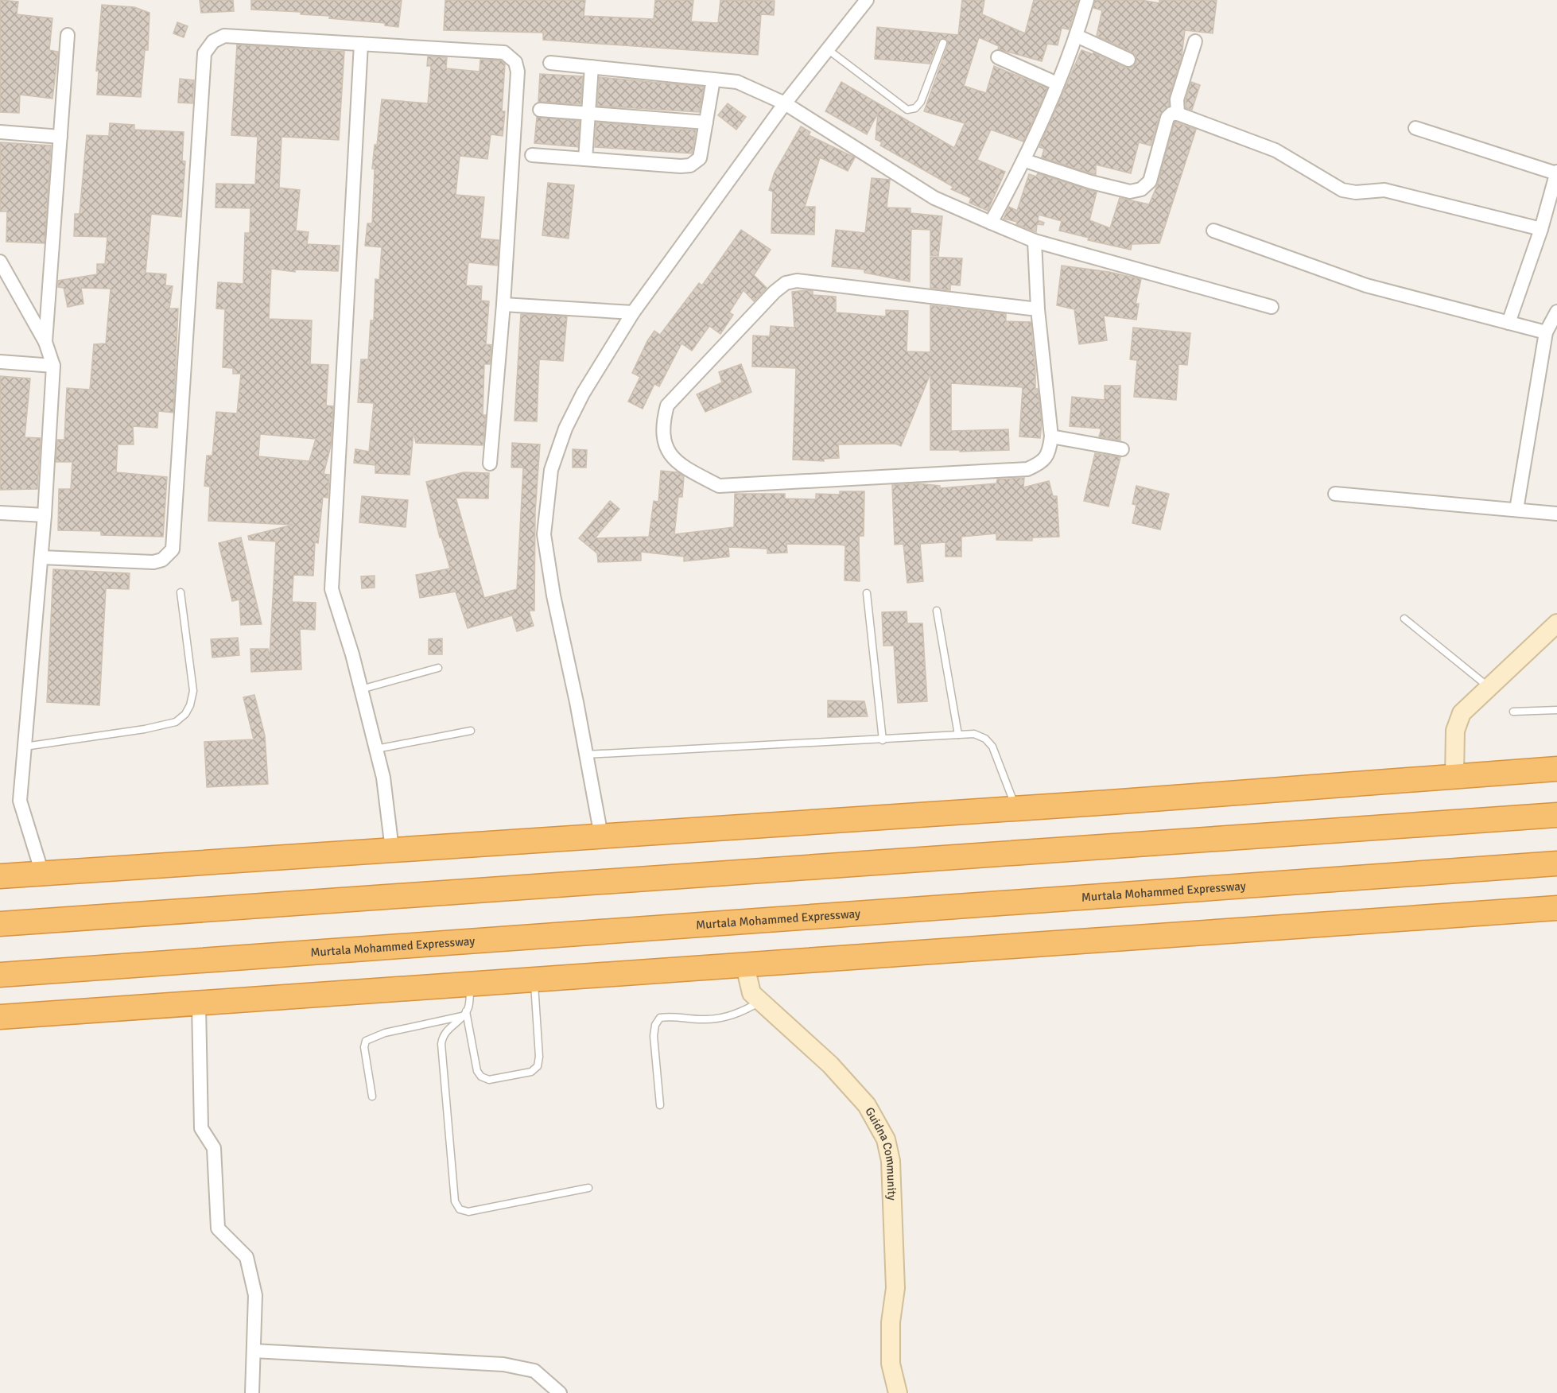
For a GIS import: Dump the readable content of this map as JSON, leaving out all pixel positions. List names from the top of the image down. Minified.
{"streets":{"highway":["Murtala Mohammed Expressway"],"street":["Guidna Community"]}}
